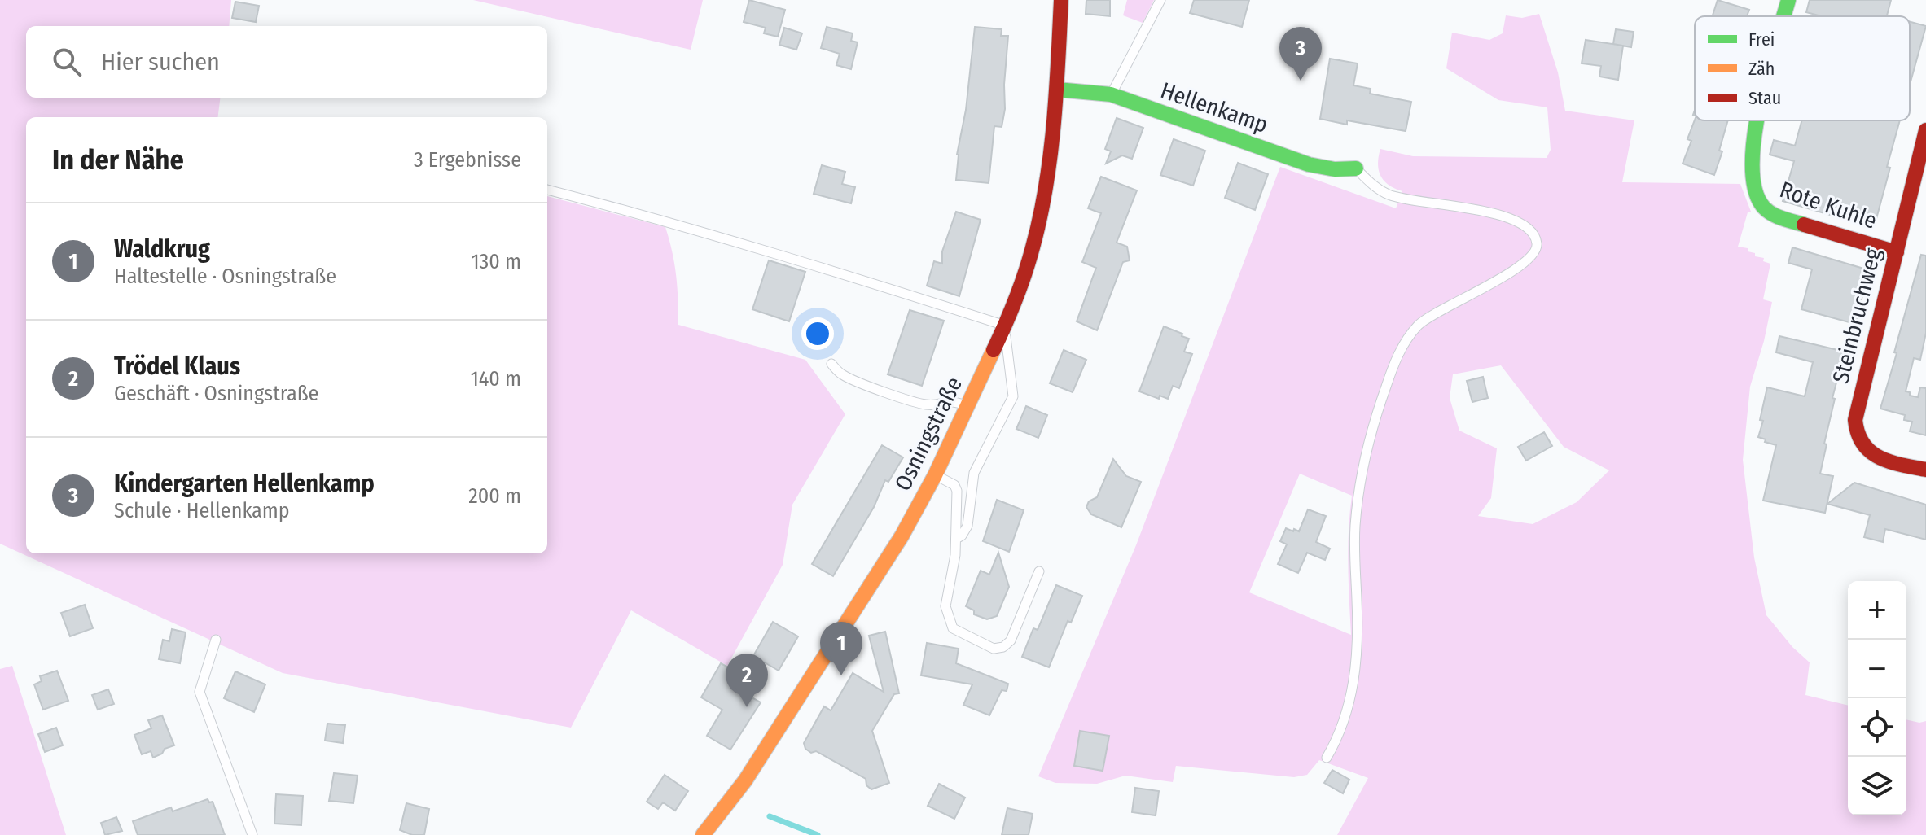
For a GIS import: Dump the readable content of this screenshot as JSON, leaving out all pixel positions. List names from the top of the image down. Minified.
{"streets":{"street":["Hellenkamp","Rote Kuhle","Steinbruchweg","Osningstraße"]},"crossings":[["Hellenkamp","Osningstraße"],["Rote Kuhle","Steinbruchweg"]],"legend":["Frei","Zäh","Stau"],"page":{"search":"Hier suchen","pins":["3","1","2"],"heading":["In der Nähe","3 Ergebnisse"],"list":[{"mark":"1","name":"Waldkrug","note":"Haltestelle · Osningstraße","value":"130 m"},{"mark":"2","name":"Trödel Klaus","note":"Geschäft · Osningstraße","value":"140 m"},{"mark":"3","name":"Kindergarten Hellenkamp","note":"Schule · Hellenkamp","value":"200 m"}],"map_buttons":["+","−"]}}
